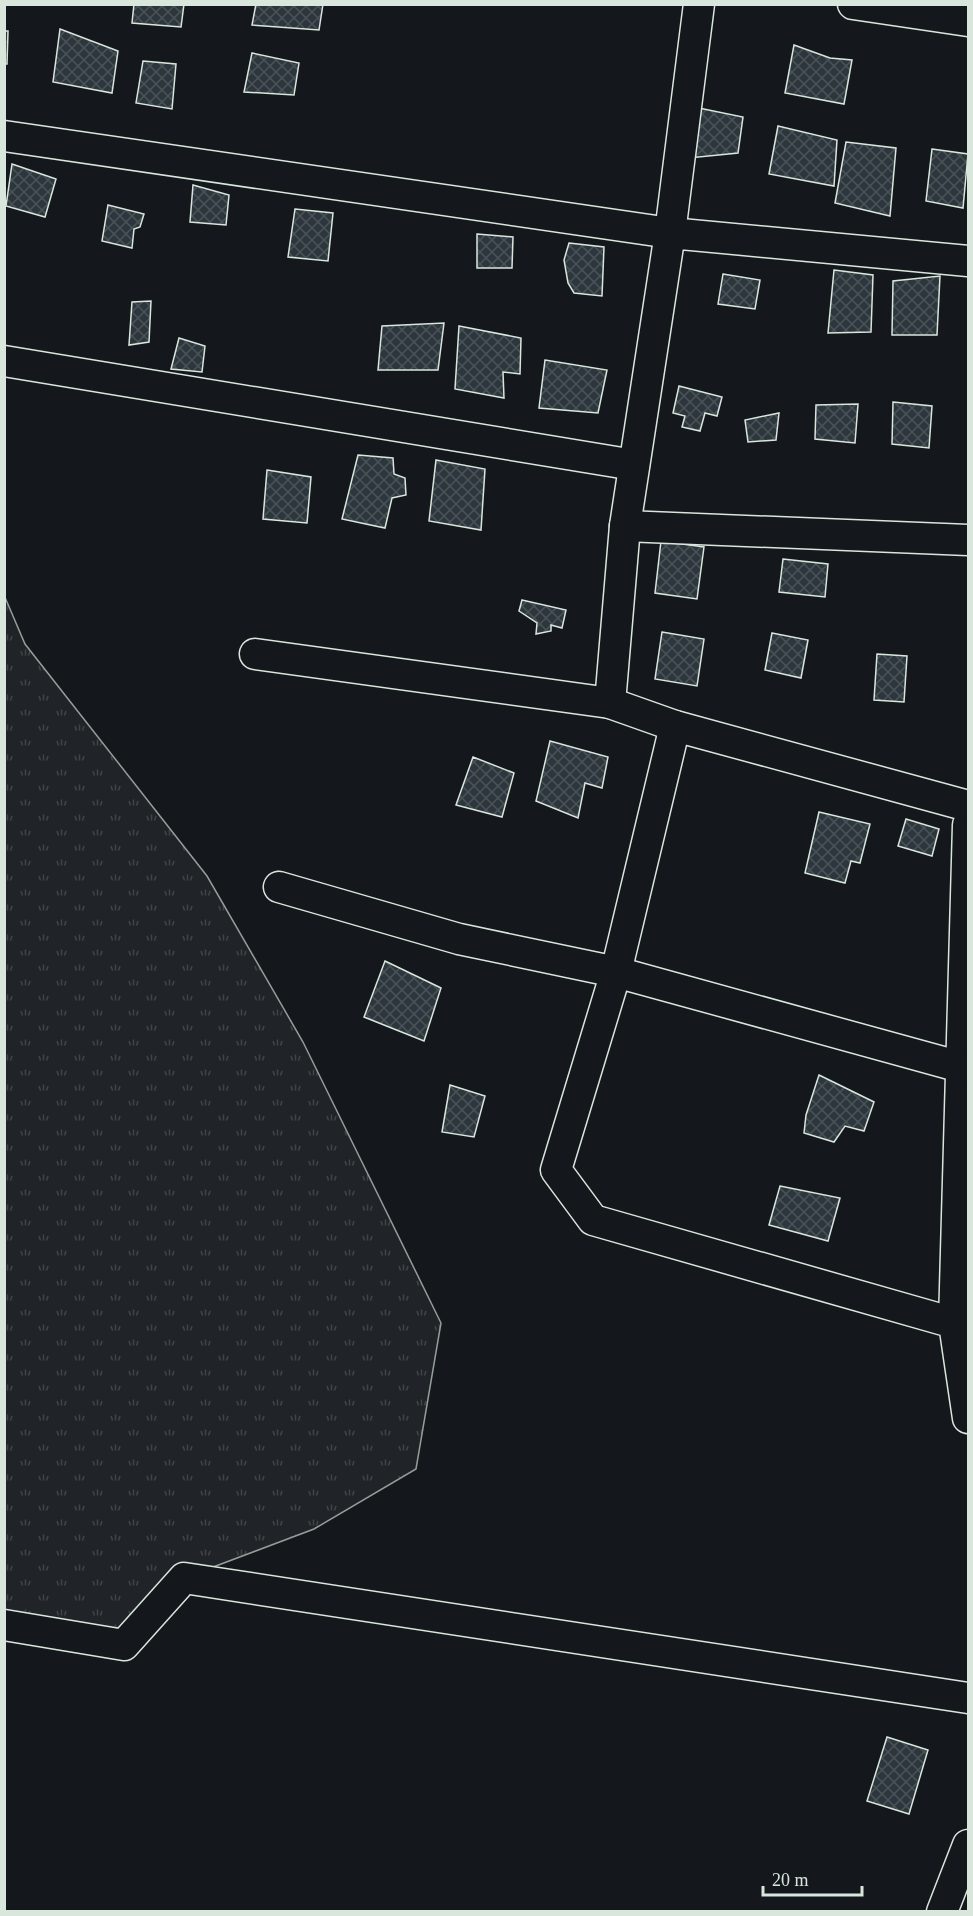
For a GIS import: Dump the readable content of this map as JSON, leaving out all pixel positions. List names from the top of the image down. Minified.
{"scale_bar":"20 m"}
